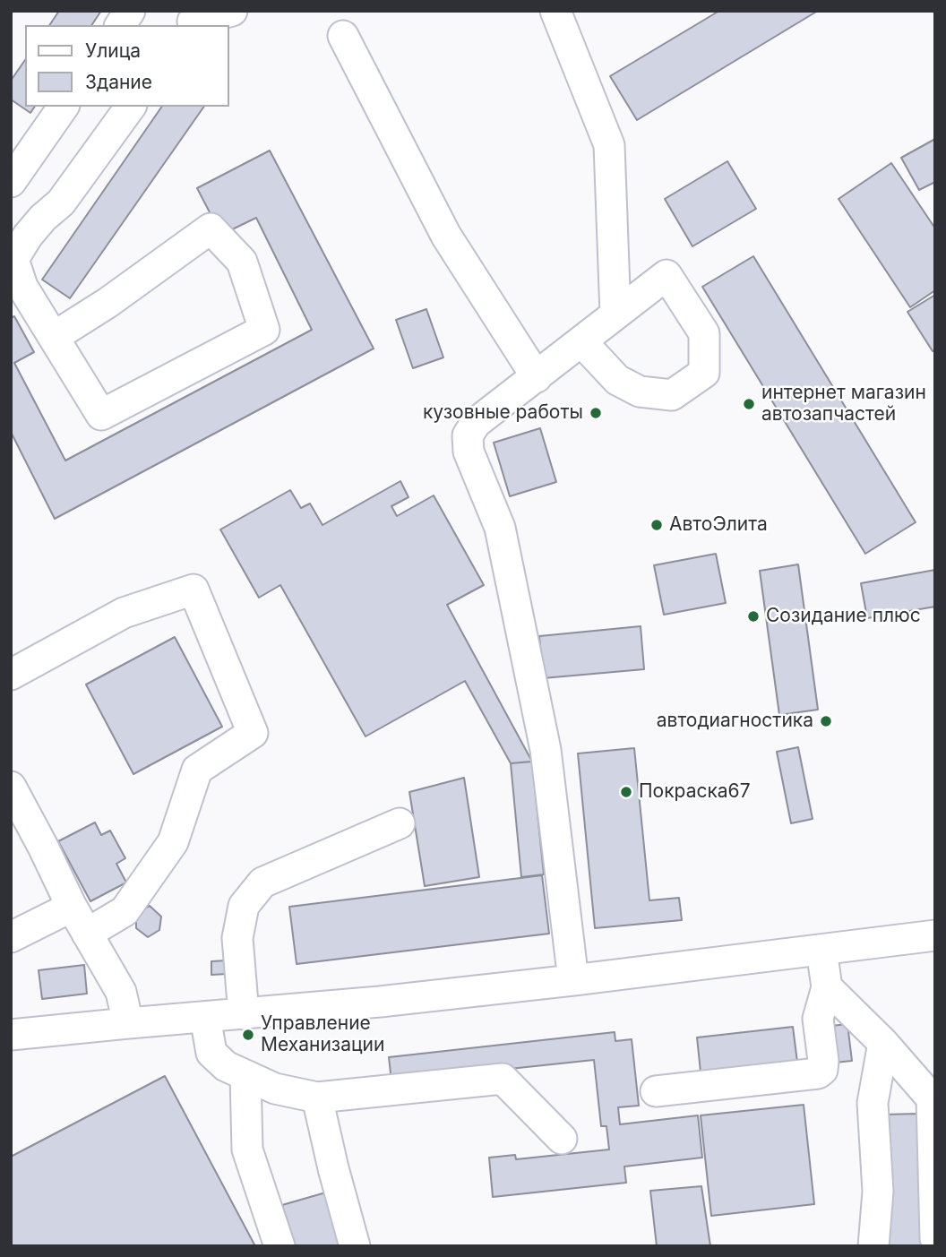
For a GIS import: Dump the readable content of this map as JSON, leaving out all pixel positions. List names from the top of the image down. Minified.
{"places":["интернет магазин автозапчастей","кузовные работы","АвтоЭлита","Созидание плюс","автодиагностика","Покраска67","Управление Механизации"],"legend":["Улица","Здание"]}
